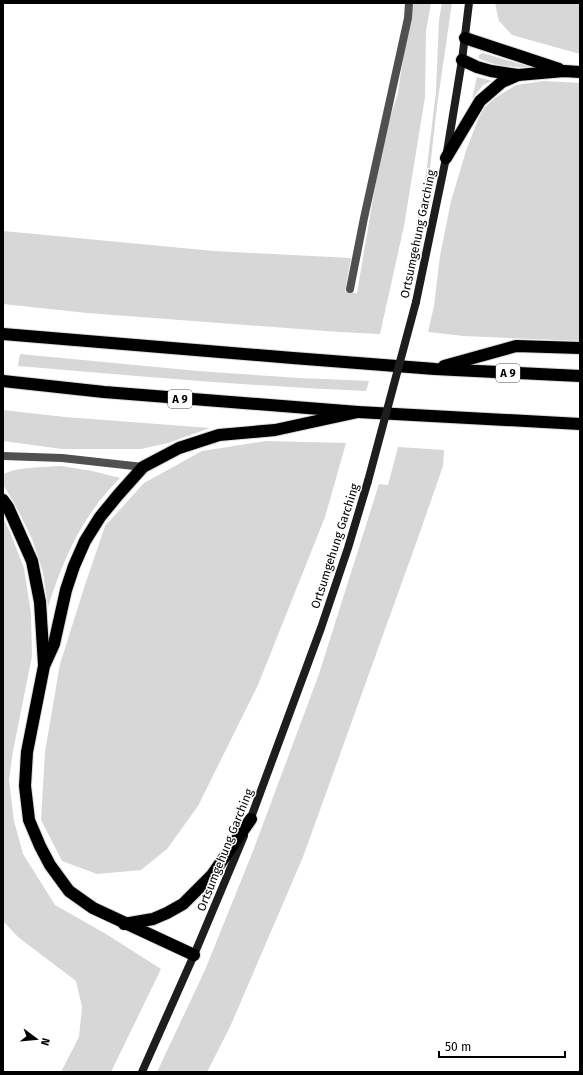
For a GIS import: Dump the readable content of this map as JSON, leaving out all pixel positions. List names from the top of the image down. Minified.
{"streets":{"highway":["A 9"],"main road":["Ortsumgehung Garching"]},"scale_bar":"50 m","north":"right"}
